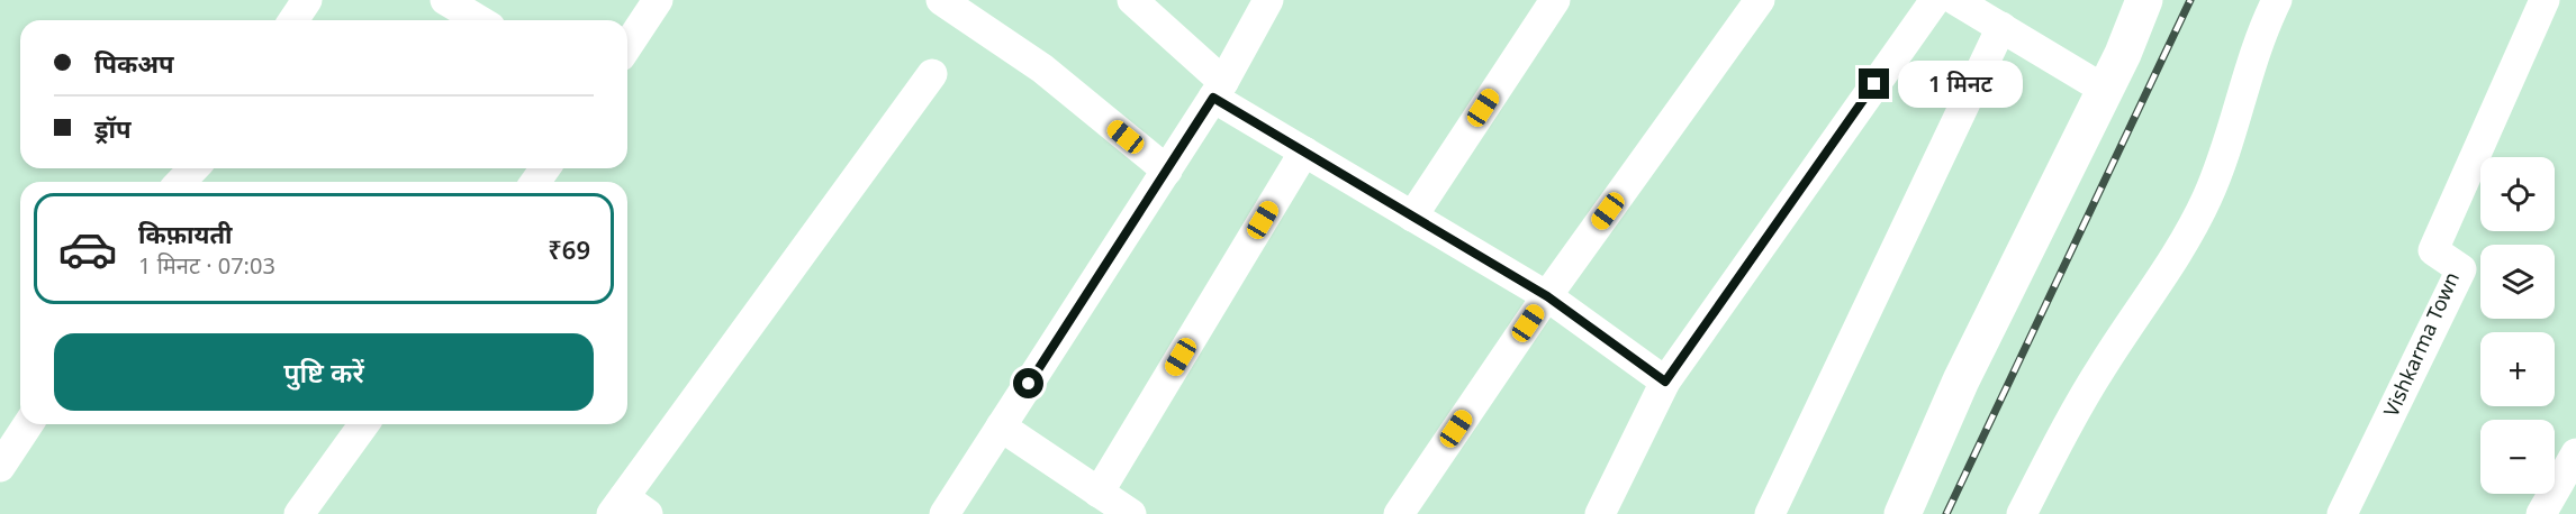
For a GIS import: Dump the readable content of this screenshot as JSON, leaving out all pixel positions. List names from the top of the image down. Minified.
{"streets":{"street":["Vishkarma Town"]},"page":{"banner":["पिकअप","ड्रॉप"],"bubble":"1 मिनट","map_buttons":["+","−"],"list":[{"name":"किफ़ायती","note":"1 मिनट · 07:03","value":"₹69"}],"buttons":"पुष्टि करें"}}
